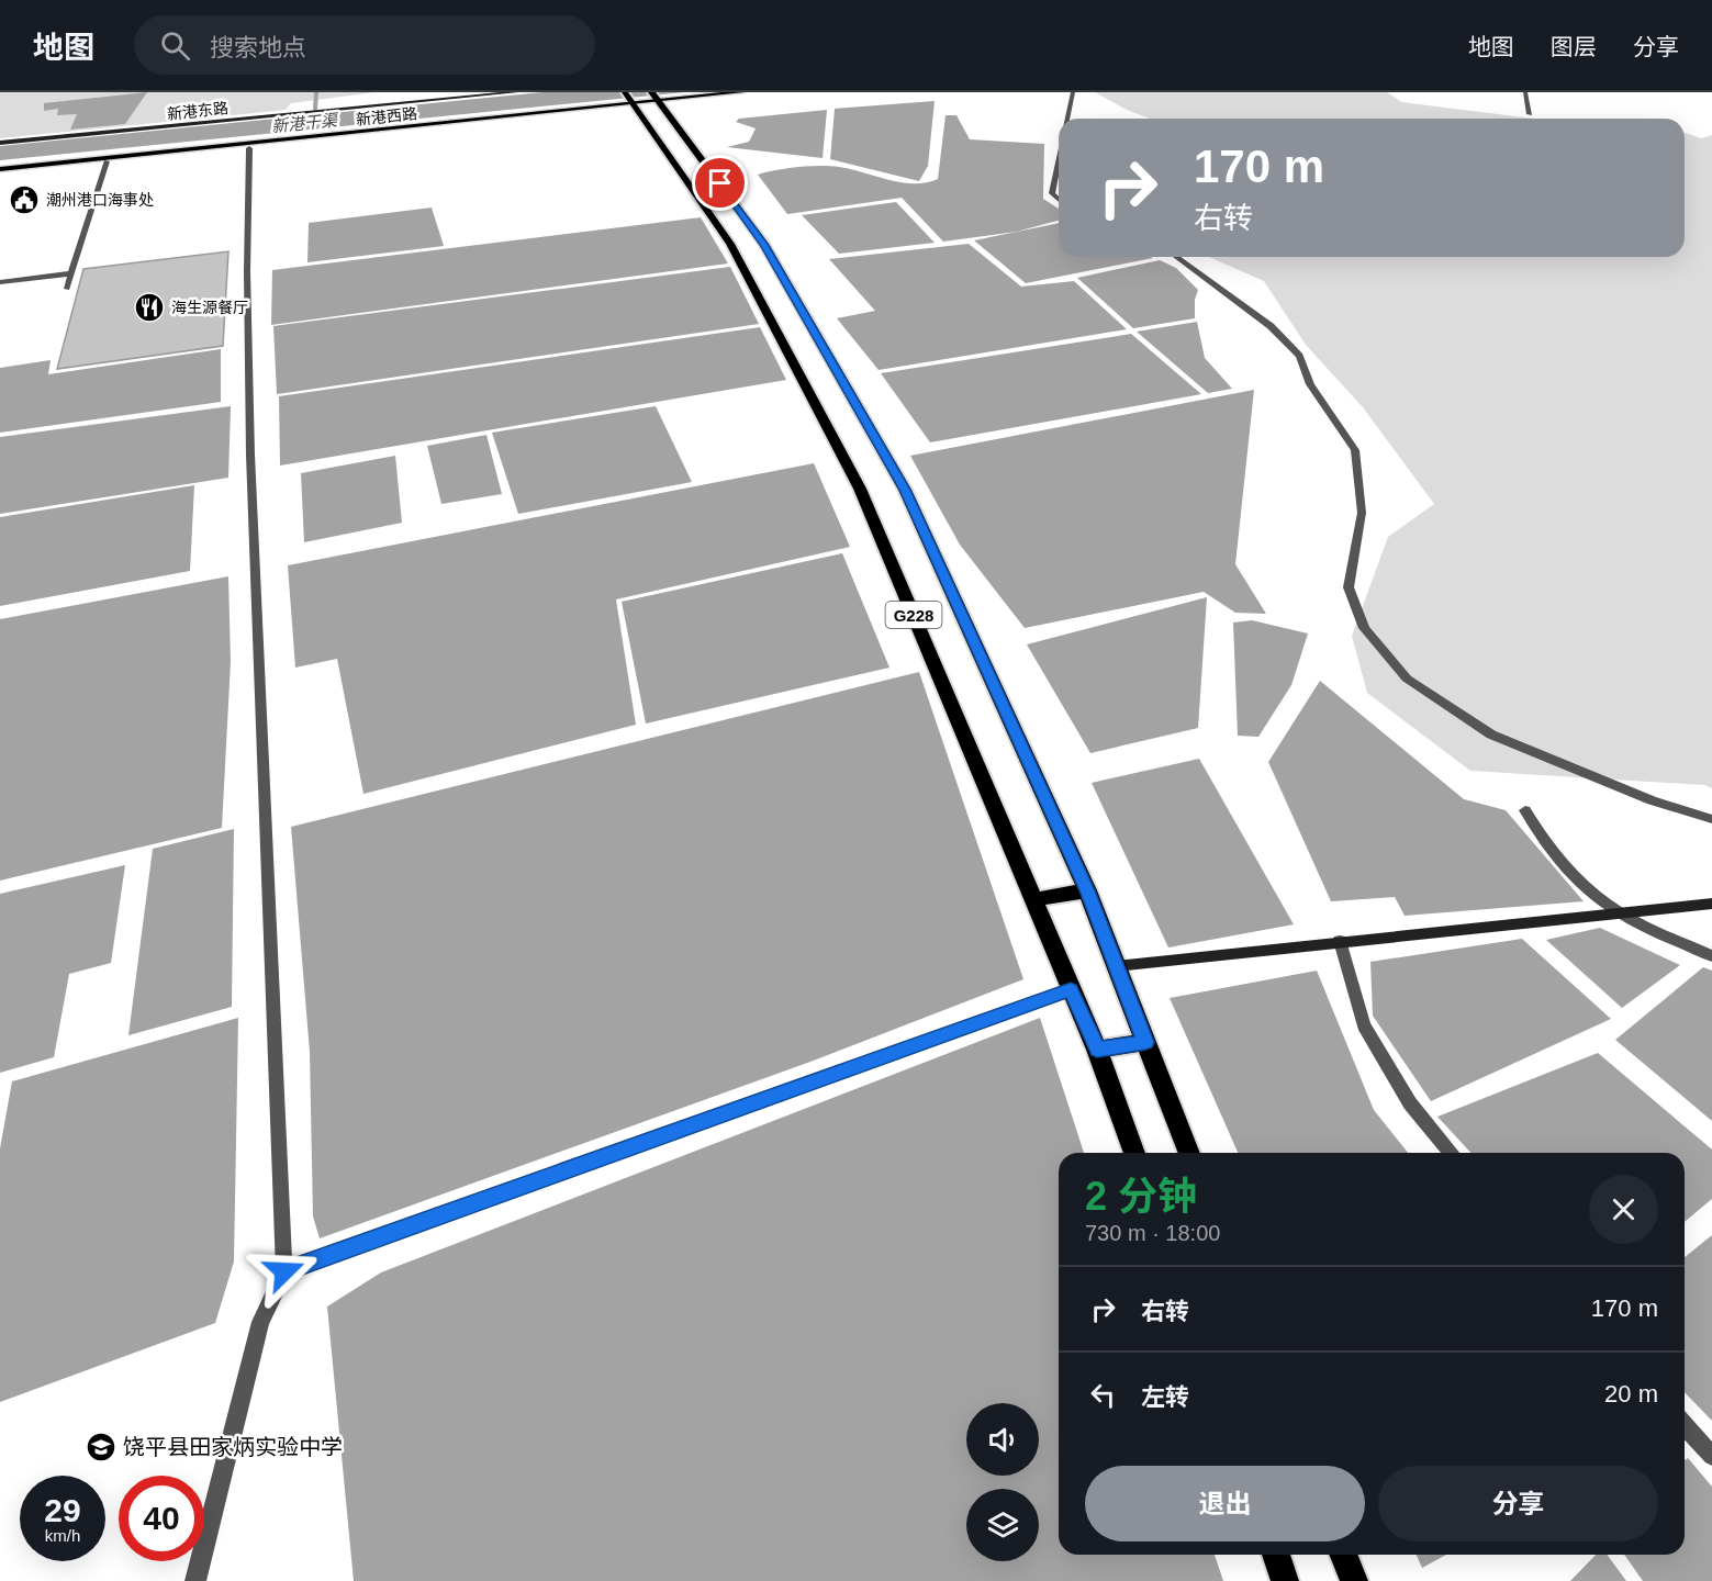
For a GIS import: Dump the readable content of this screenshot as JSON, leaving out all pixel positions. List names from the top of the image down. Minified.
{"streets":{"highway":["G228"],"main road":["新港东路","新港西路"]},"crossings":[["新港西路","G228"]],"water":["新港干渠"],"places":{"public building":["潮州港口海事处"],"restaurant":["海生源餐厅"],"school or university":["饶平县田家炳实验中学"]},"page":{"header":"地图","search":"搜索地点","nav":["地图","图层","分享"],"turn":["170 m","右转"],"heading":["2 分钟","730 m · 18:00"],"list":[{"name":"右转","value":"170 m"},{"name":"左转","value":"20 m"}],"buttons":["退出","分享"],"speed":"29 km/h","limit":"40"}}
